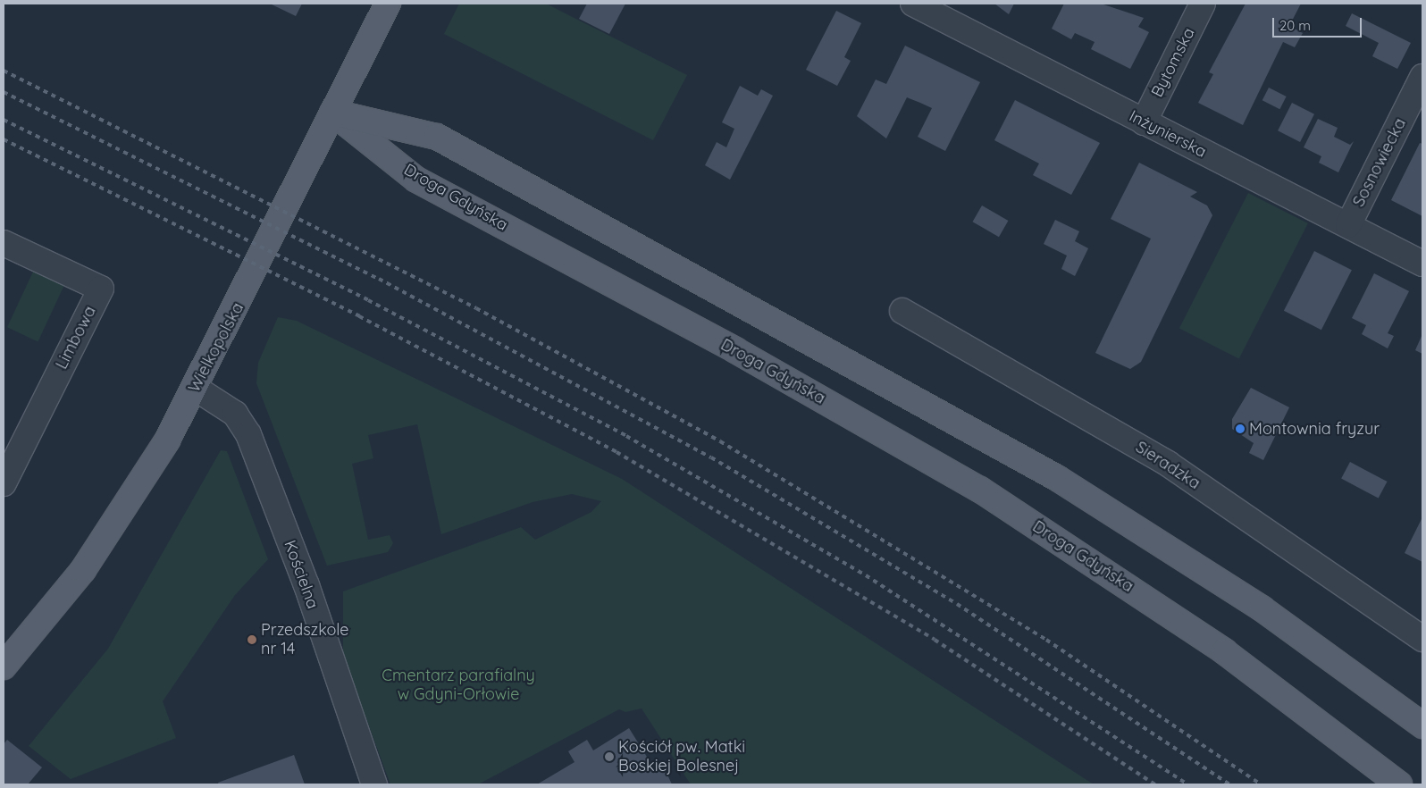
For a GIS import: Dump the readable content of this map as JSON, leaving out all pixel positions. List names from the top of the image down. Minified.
{"streets":{"main road":["Droga Gdyńska","Wielkopolska"],"street":["Bytomska","Inżynierska","Sosnowiecka","Limbowa","Sieradzka","Kościelna"]},"crossings":[["Bytomska","Inżynierska"],["Inżynierska","Sosnowiecka"],["Droga Gdyńska","Wielkopolska"],["Wielkopolska","Kościelna"]],"parks":["Cmentarz parafialny w Gdyni-Orłowie"],"places":["Montownia fryzur","Przedszkole nr 14","Kościół pw. Matki Boskiej Bolesnej"],"scale_bar":"20 m"}
